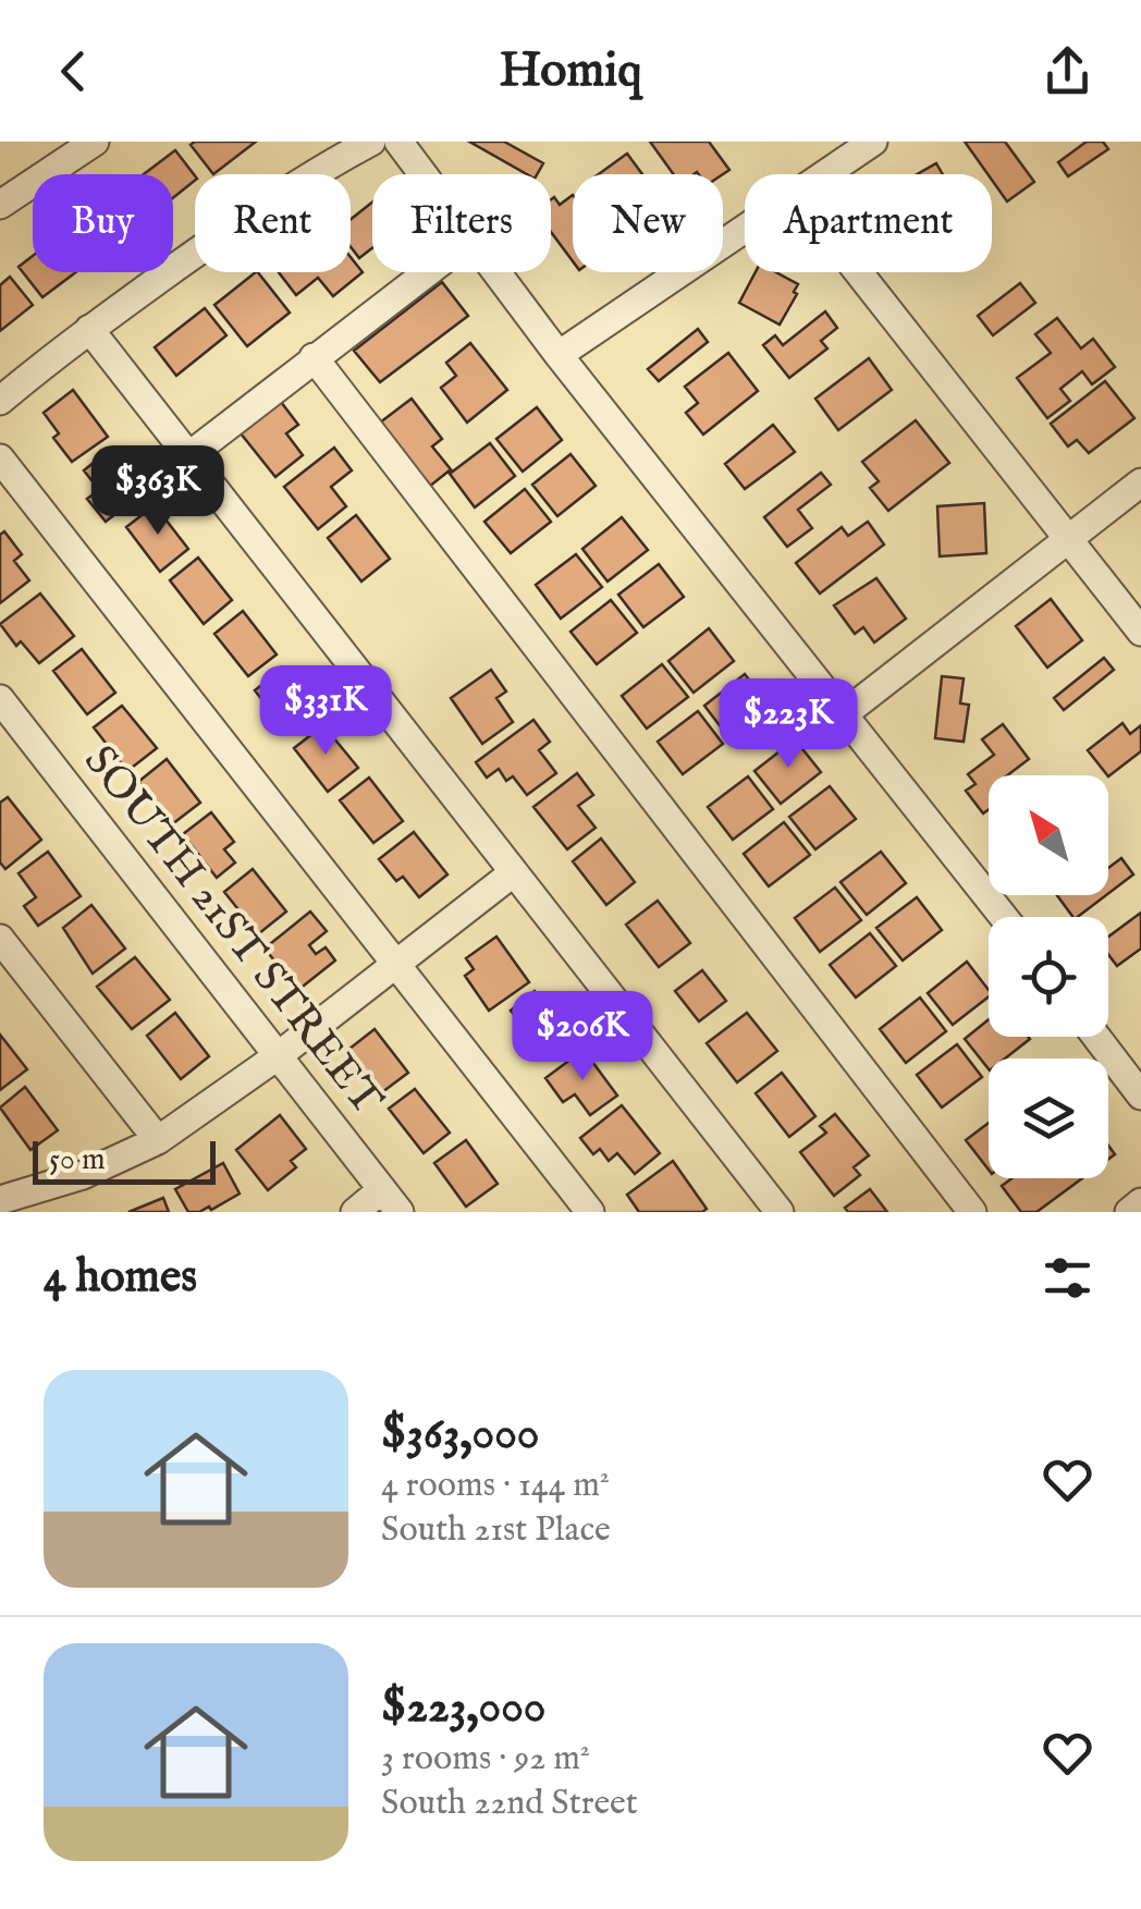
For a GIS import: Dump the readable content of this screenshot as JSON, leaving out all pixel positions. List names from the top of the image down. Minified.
{"streets":{"street":["SOUTH 21ST STREET"]},"scale_bar":"50 m","north":"top left","page":{"header":"Homiq","chip":["Buy","Rent","Filters","New","Apartment"],"price":["$363K","$331K","$223K","$206K"],"scale":"50 m","heading":"4 homes","list":[{"name":"$363,000","note":"4 rooms · 144 m² · South 21st Place"},{"name":"$223,000","note":"3 rooms · 92 m² · South 22nd Street"}]}}
